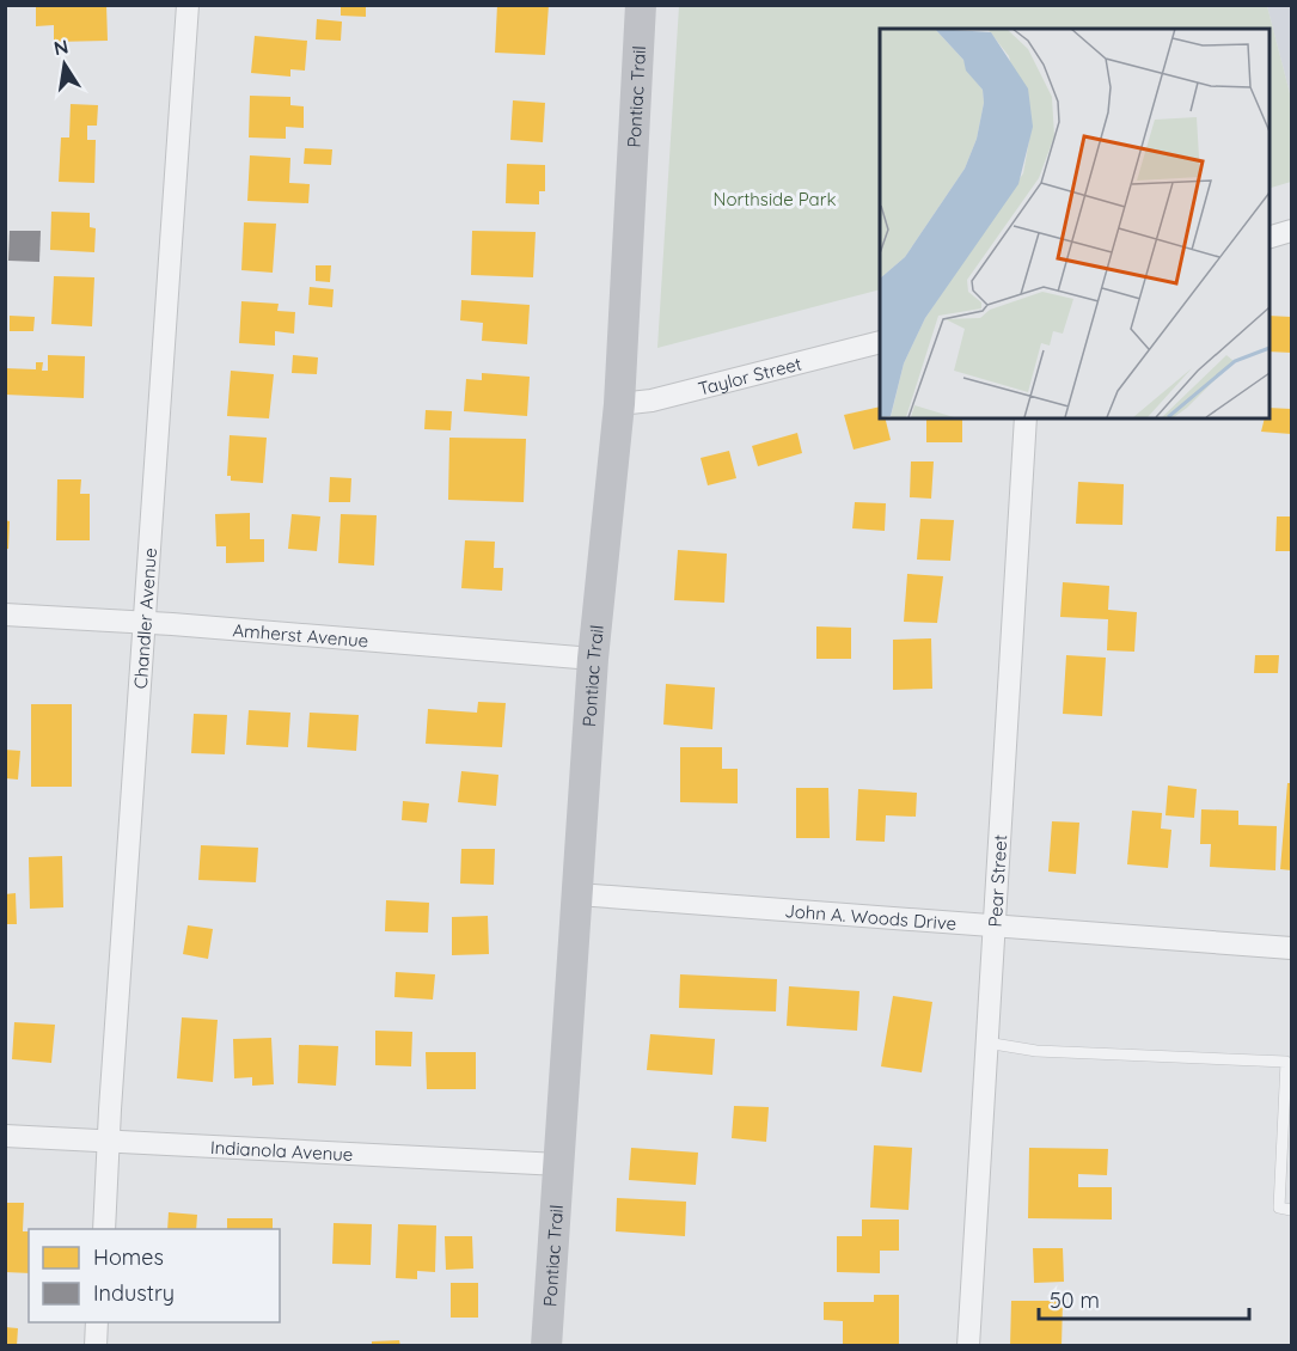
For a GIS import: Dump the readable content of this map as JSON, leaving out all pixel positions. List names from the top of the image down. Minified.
{"streets":{"main road":["Pontiac Trail"],"street":["Taylor Street","Chandler Avenue","Amherst Avenue","Pear Street","John A. Woods Drive","Indianola Avenue"]},"crossings":[["Pontiac Trail","Taylor Street"],["Pontiac Trail","Amherst Avenue"],["Pontiac Trail","John A. Woods Drive"],["Pontiac Trail","Indianola Avenue"],["Chandler Avenue","Amherst Avenue"],["Chandler Avenue","Indianola Avenue"],["Pear Street","John A. Woods Drive"]],"parks":["Northside Park"],"legend":["Homes","Industry"],"scale_bar":"50 m","north":"top"}
